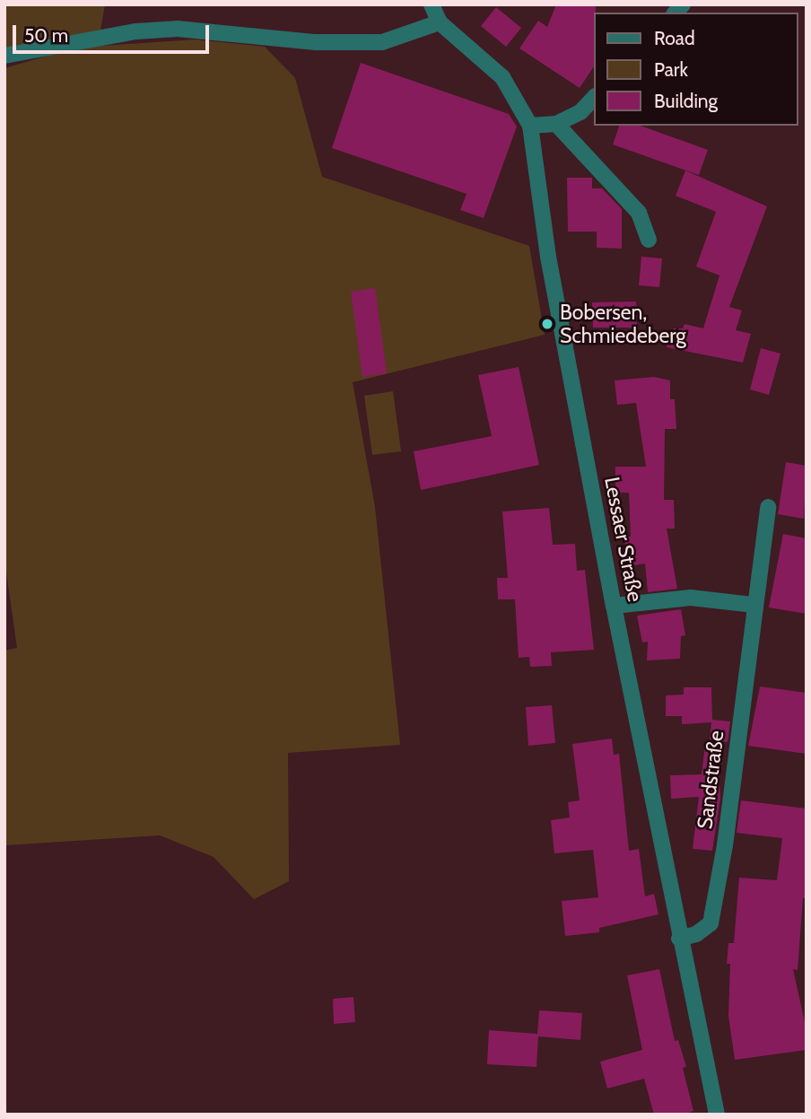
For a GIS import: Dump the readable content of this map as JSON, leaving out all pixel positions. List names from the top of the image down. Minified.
{"streets":{"street":["Lessaer Straße","Sandstraße"]},"crossings":[["Lessaer Straße","Sandstraße"]],"places":["Bobersen, Schmiedeberg"],"legend":["Road","Park","Building"],"scale_bar":"50 m"}
